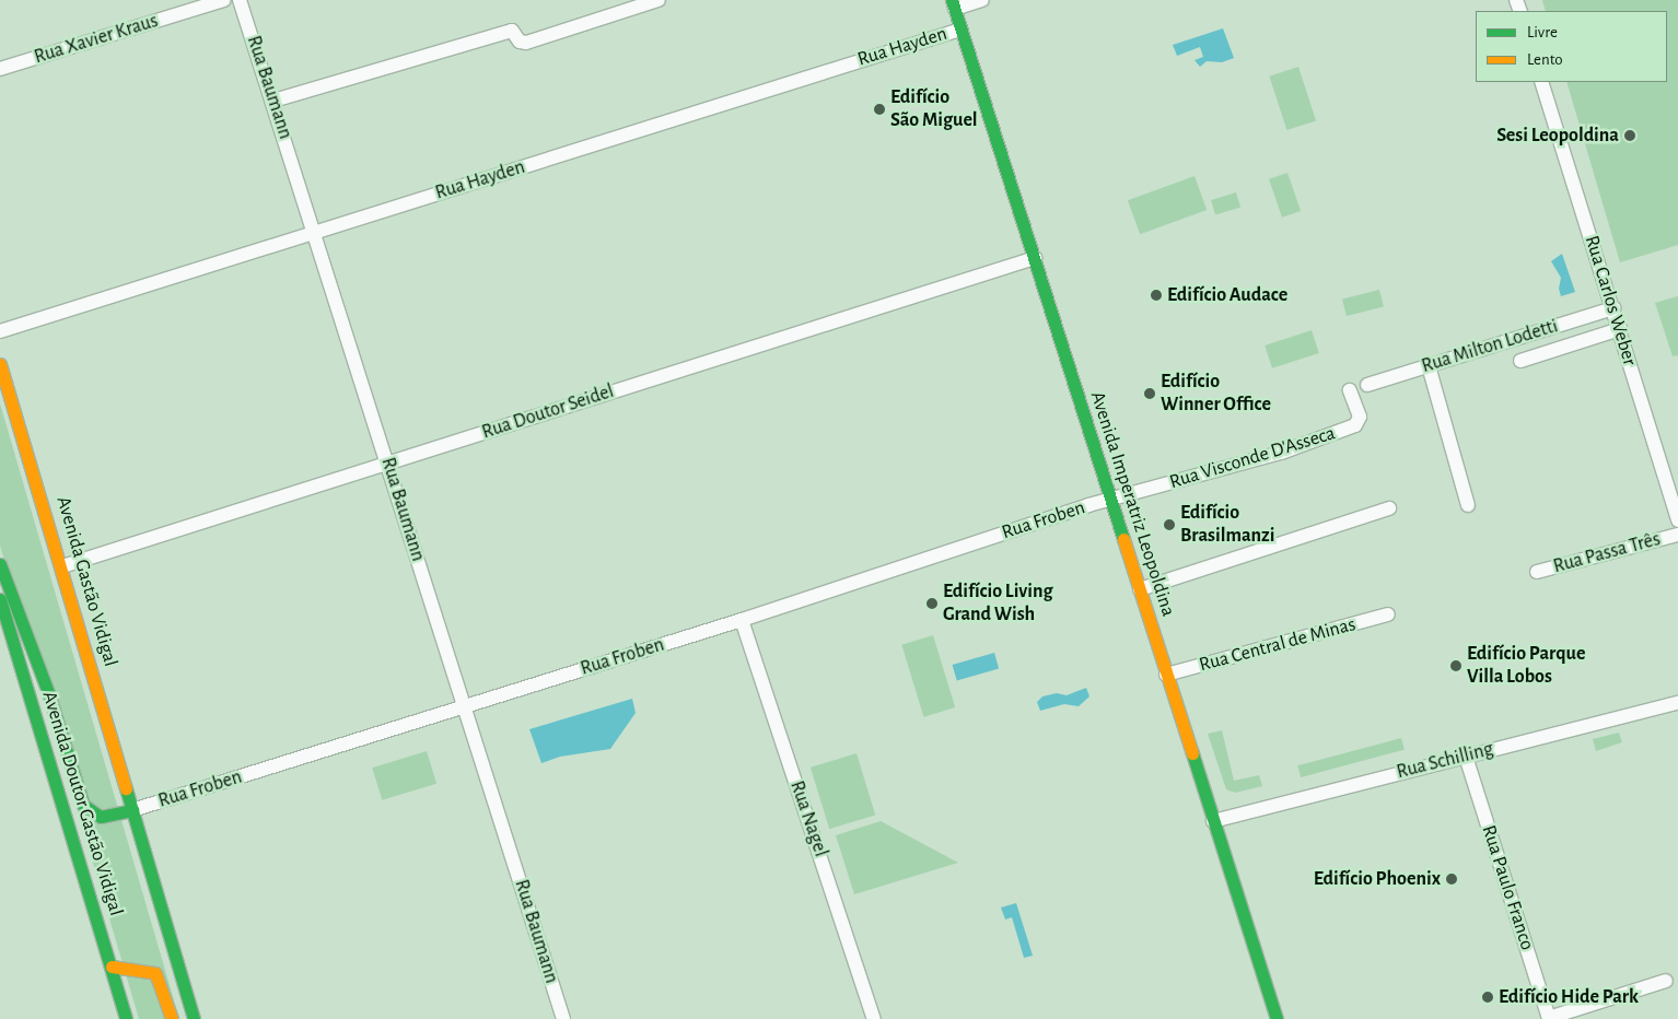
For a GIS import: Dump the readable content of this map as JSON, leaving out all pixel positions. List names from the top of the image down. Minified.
{"streets":{"main road":["Avenida Imperatriz Leopoldina","Avenida Gastão Vidigal","Avenida Doutor Gastão Vidigal"],"street":["Rua Xavier Kraus","Rua Hayden","Rua Baumann","Rua Carlos Weber","Rua Milton Lodetti","Rua Doutor Seidel","Rua Visconde D'Asseca","Rua Froben","Rua Passa Três","Rua Central de Minas","Rua Schilling","Rua Nagel","Rua Paulo Franco"]},"crossings":[["Rua Hayden","Rua Baumann"],["Rua Hayden","Avenida Imperatriz Leopoldina"],["Rua Baumann","Rua Doutor Seidel"],["Rua Baumann","Rua Froben"],["Rua Carlos Weber","Rua Milton Lodetti"],["Rua Doutor Seidel","Avenida Imperatriz Leopoldina"],["Rua Doutor Seidel","Avenida Gastão Vidigal"],["Rua Visconde D'Asseca","Avenida Imperatriz Leopoldina"],["Rua Visconde D'Asseca","Rua Froben"],["Avenida Imperatriz Leopoldina","Rua Froben"],["Avenida Imperatriz Leopoldina","Rua Central de Minas"],["Avenida Imperatriz Leopoldina","Rua Schilling"],["Rua Froben","Avenida Gastão Vidigal"],["Rua Froben","Rua Nagel"],["Rua Schilling","Rua Paulo Franco"]],"places":["Edifício São Miguel","Sesi Leopoldina","Edifício Audace","Edifício Winner Office","Edifício Brasilmanzi","Edifício Living Grand Wish","Edifício Parque Villa Lobos","Edifício Phoenix","Edifício Hide Park"],"legend":["Livre","Lento"]}
